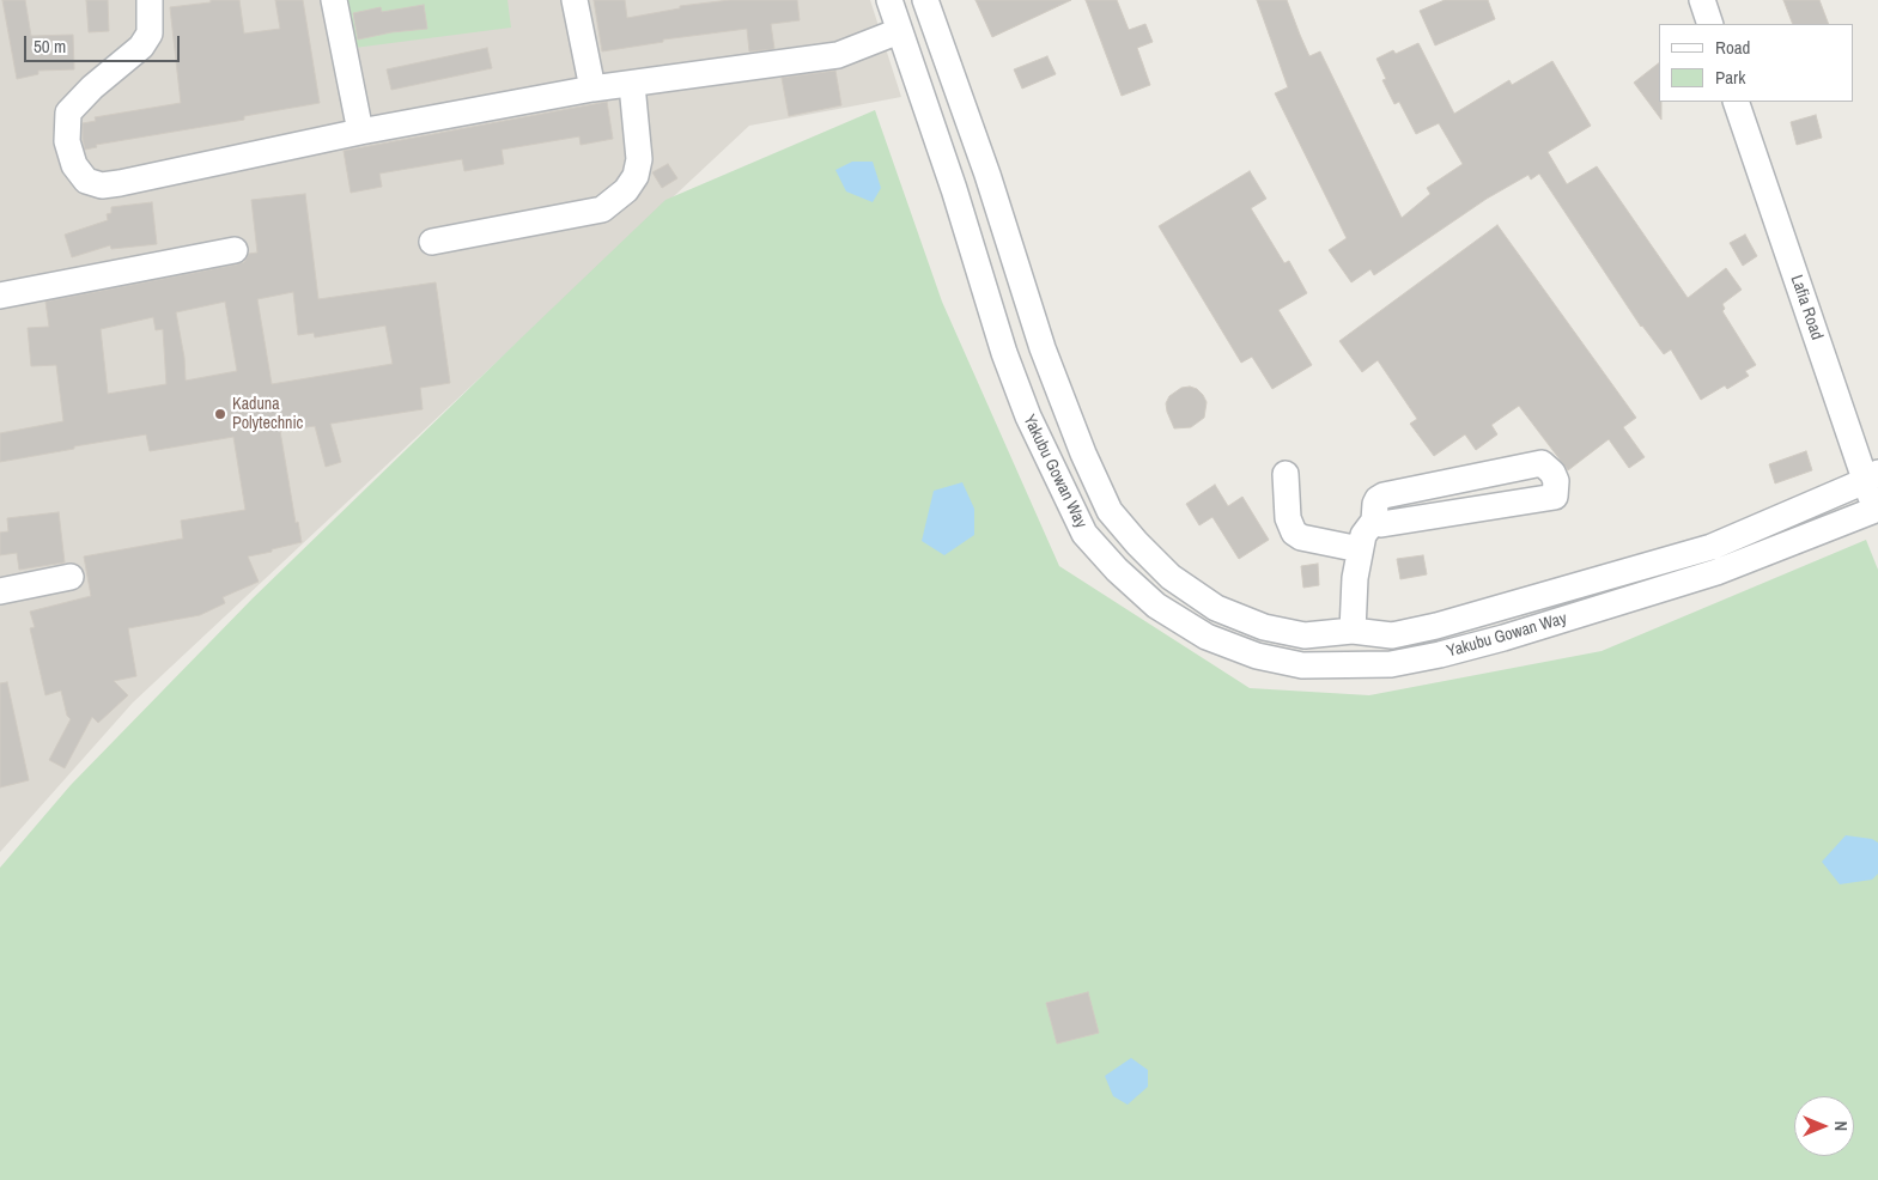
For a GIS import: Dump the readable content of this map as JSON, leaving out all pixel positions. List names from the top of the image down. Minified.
{"streets":{"street":["Lafia Road","Yakubu Gowan Way"]},"crossings":[["Lafia Road","Yakubu Gowan Way"]],"places":["Kaduna Polytechnic"],"legend":["Road","Park"],"scale_bar":"50 m","north":"right"}
